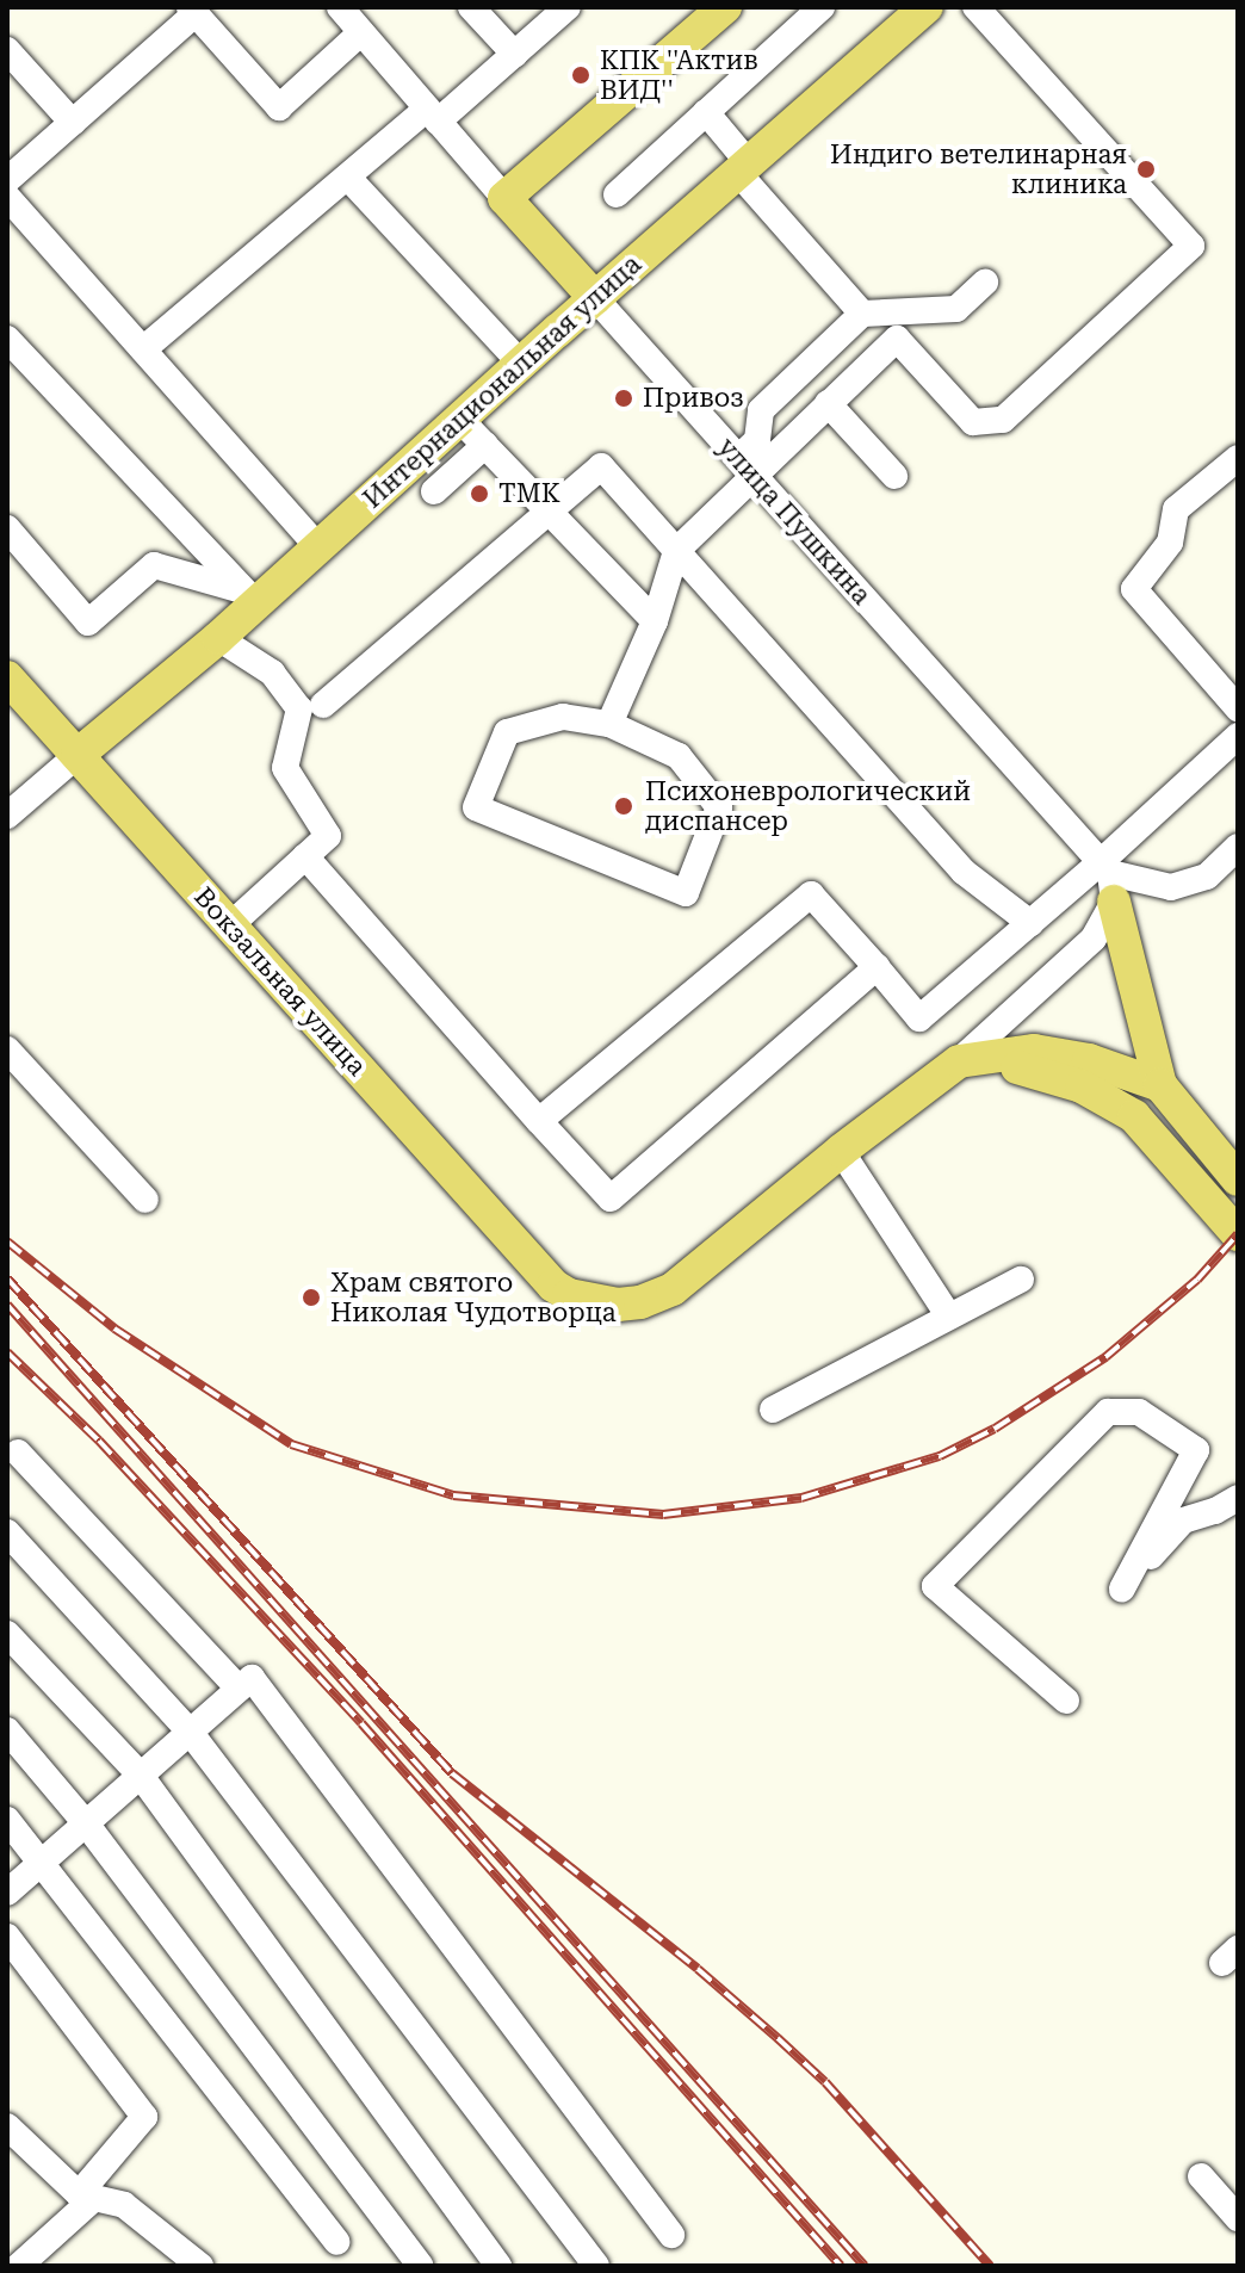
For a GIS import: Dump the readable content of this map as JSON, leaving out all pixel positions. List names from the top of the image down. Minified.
{"streets":{"main road":["Интернациональная улица","улица Пушкина","Вокзальная улица"]},"crossings":[["Интернациональная улица","улица Пушкина"],["Интернациональная улица","Вокзальная улица"]],"places":["КПК ''Актив ВИД''","Индиго ветелинарная клиника","Привоз","ТМК","Психоневрологический диспансер","Храм святого Николая Чудотворца"]}
